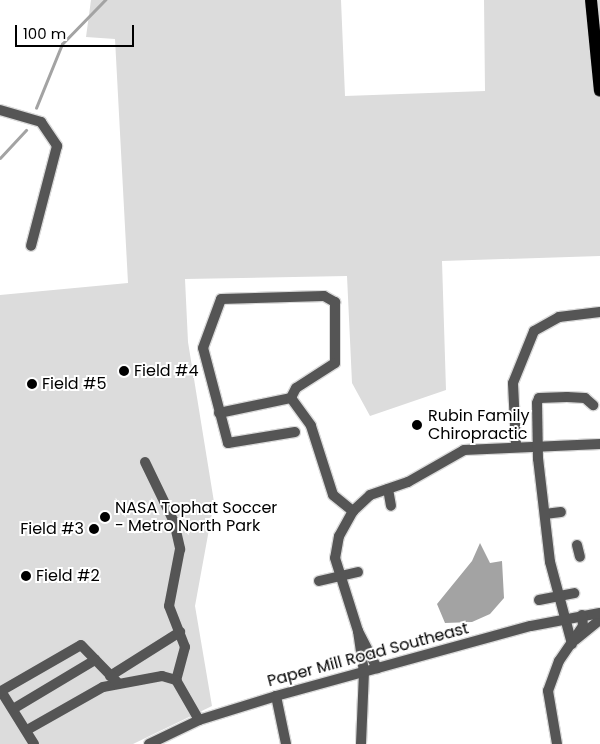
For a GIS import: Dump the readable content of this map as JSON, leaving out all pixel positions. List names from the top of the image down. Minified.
{"streets":{"street":["Paper Mill Road Southeast"]},"places":["Field #4","Field #5","Rubin Family Chiropractic","NASA Tophat Soccer - Metro North Park","Field #3","Field #2"],"scale_bar":"100 m"}
